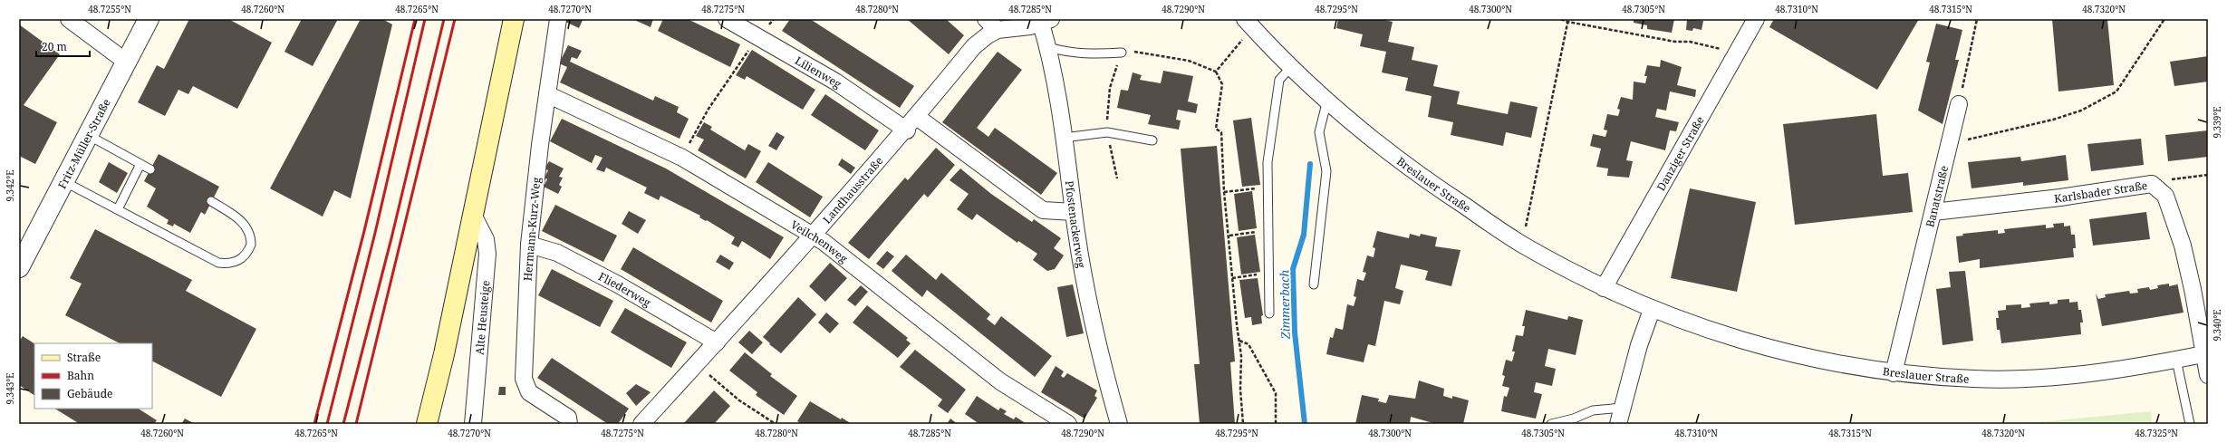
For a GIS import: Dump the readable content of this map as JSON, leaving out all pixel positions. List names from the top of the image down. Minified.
{"streets":{"street":["Lilienweg","Fritz-Müller-Straße","Danziger Straße","Breslauer Straße","Landhausstraße","Karlsbader Straße","Banatstraße","Pfostenackerweg","Hermann-Kurz-Weg","Veilchenweg","Fliederweg","Alte Heusteige"]},"crossings":[["Lilienweg","Landhausstraße"],["Danziger Straße","Breslauer Straße"],["Breslauer Straße","Karlsbader Straße"],["Breslauer Straße","Banatstraße"],["Landhausstraße","Veilchenweg"],["Landhausstraße","Fliederweg"],["Karlsbader Straße","Banatstraße"],["Hermann-Kurz-Weg","Veilchenweg"],["Hermann-Kurz-Weg","Fliederweg"]],"water":["Zimmerbach"],"legend":["Straße","Bahn","Gebäude"],"scale_bar":"20 m","coordinates":["48.7255°N","48.7260°N","48.7265°N","48.7270°N","48.7275°N","48.7280°N","48.7285°N","48.7290°N","48.7295°N","48.7300°N","48.7305°N","48.7310°N","48.7315°N","48.7320°N","9.339°E","9.342°E","9.340°E","9.343°E","48.7325°N"]}
